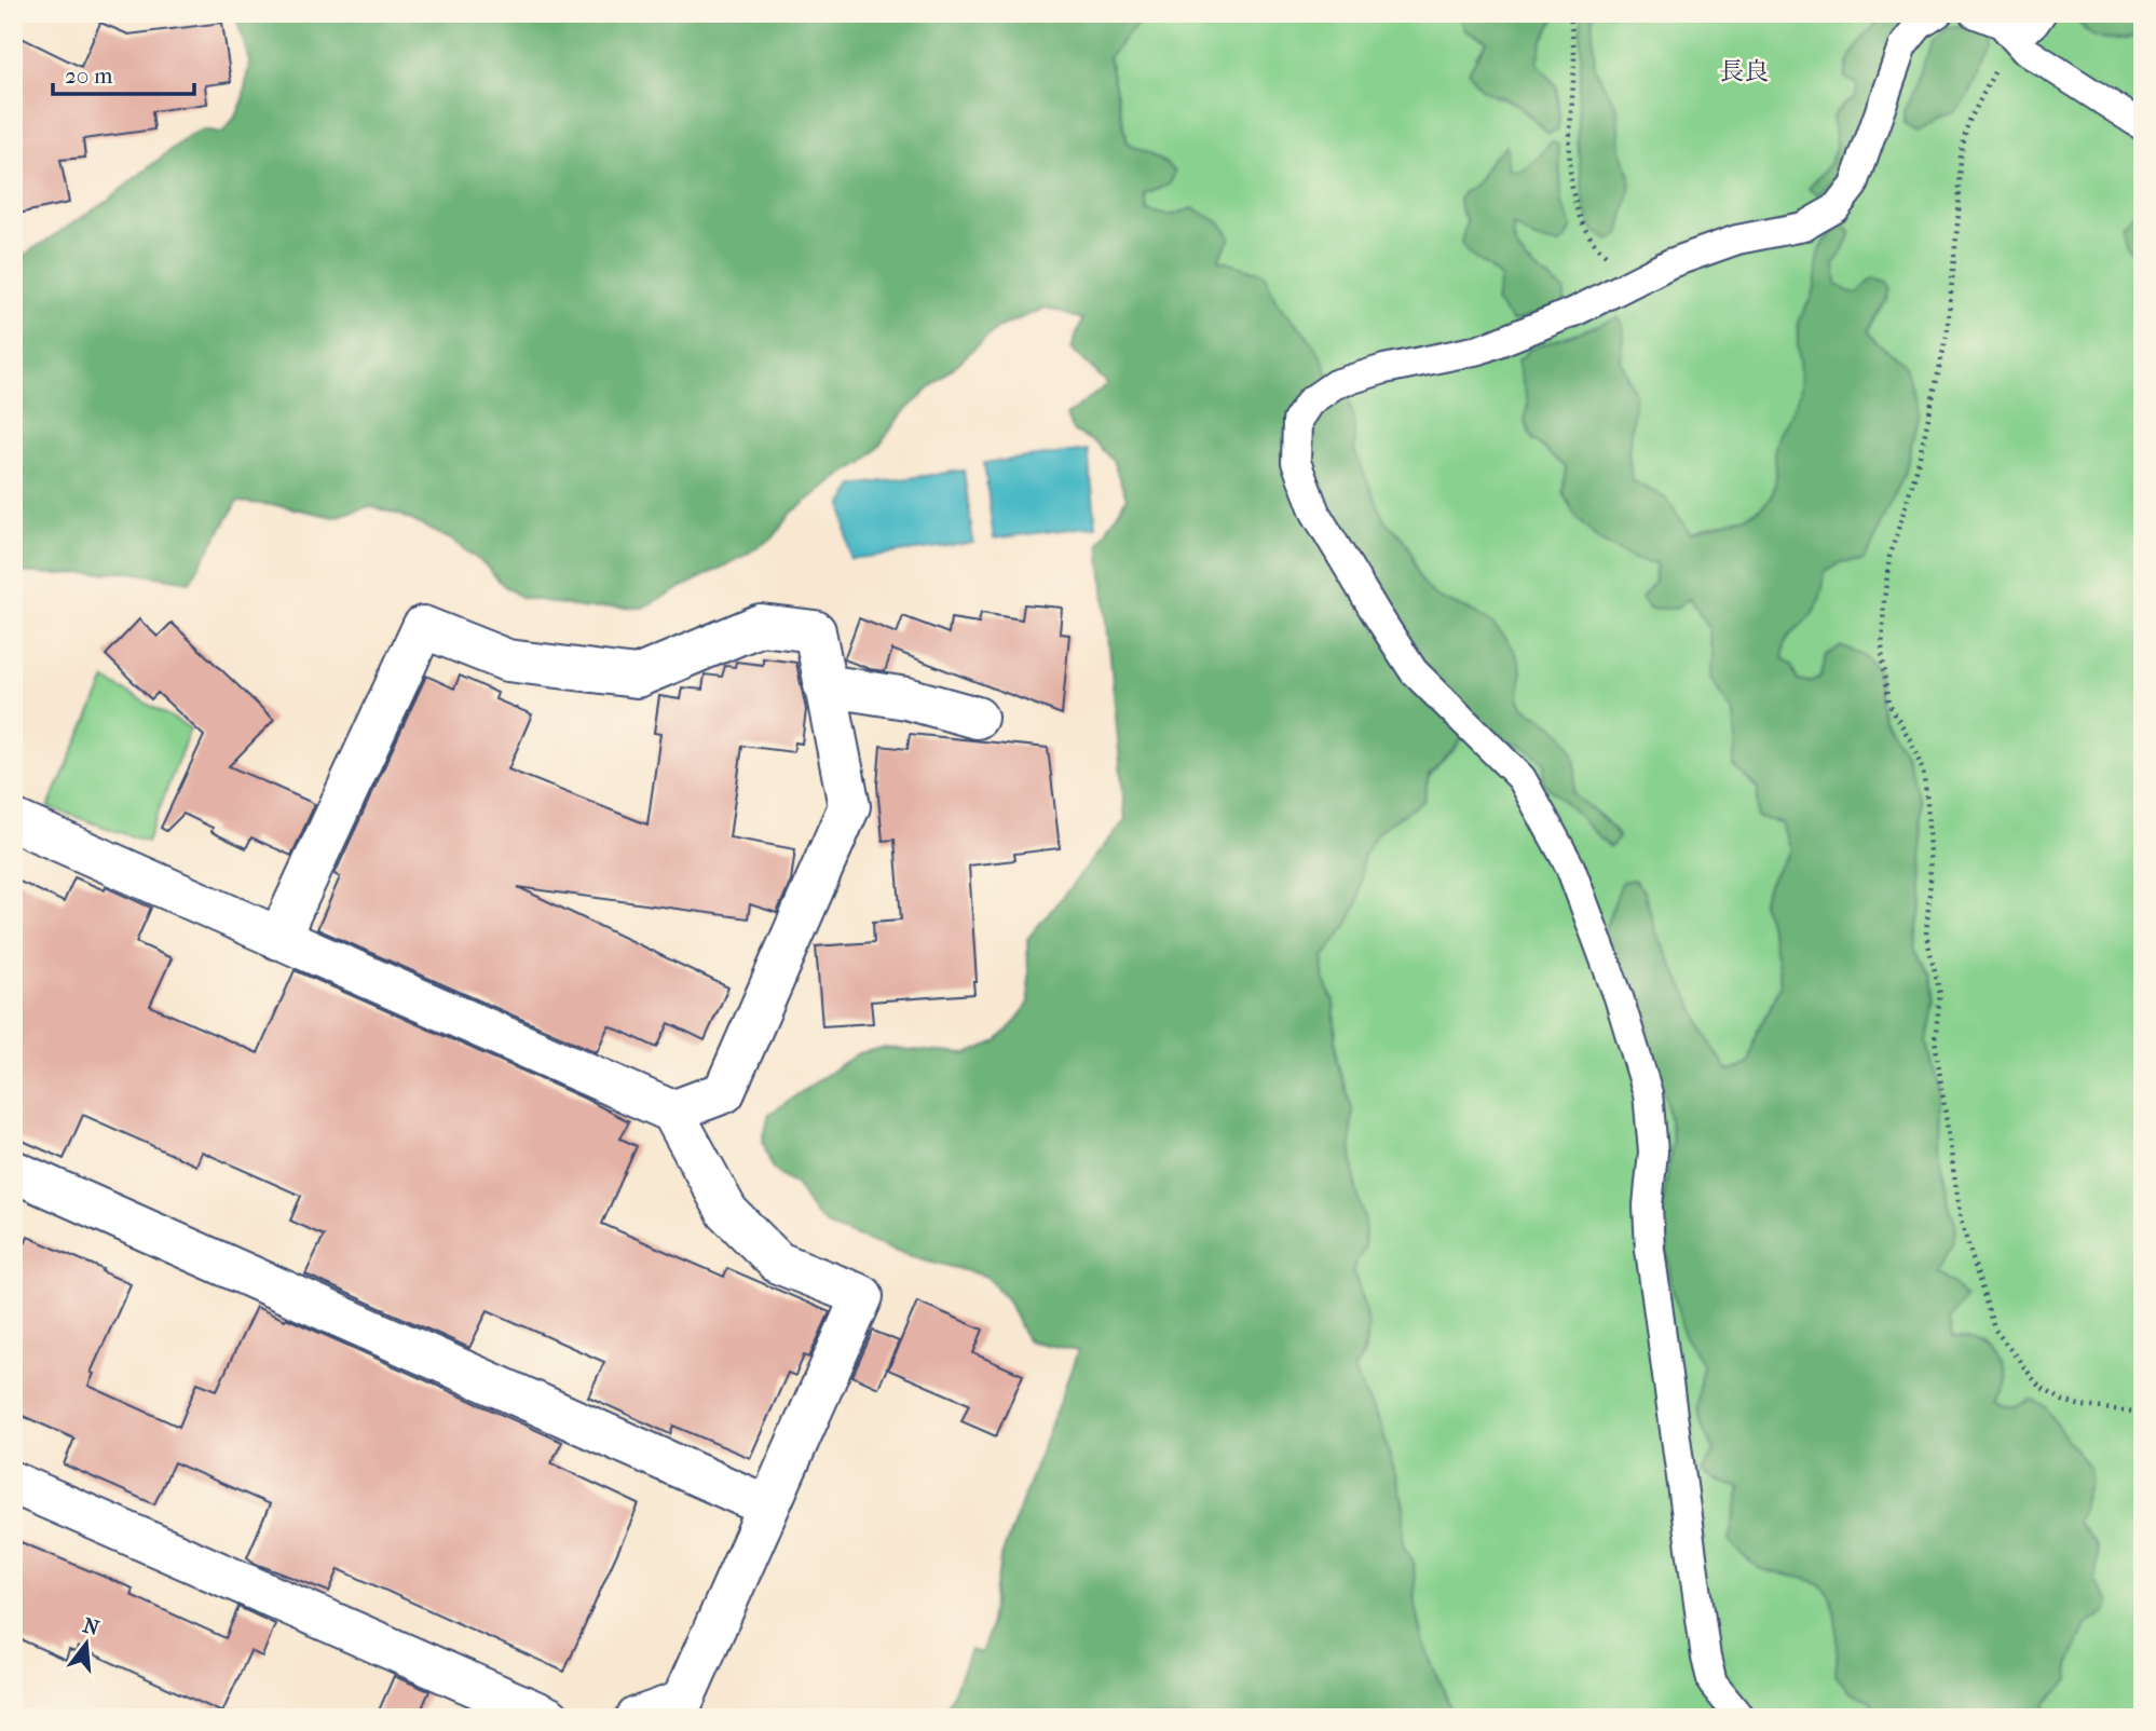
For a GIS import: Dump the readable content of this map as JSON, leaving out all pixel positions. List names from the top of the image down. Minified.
{"districts":["長良"],"scale_bar":"20 m","north":"top"}
